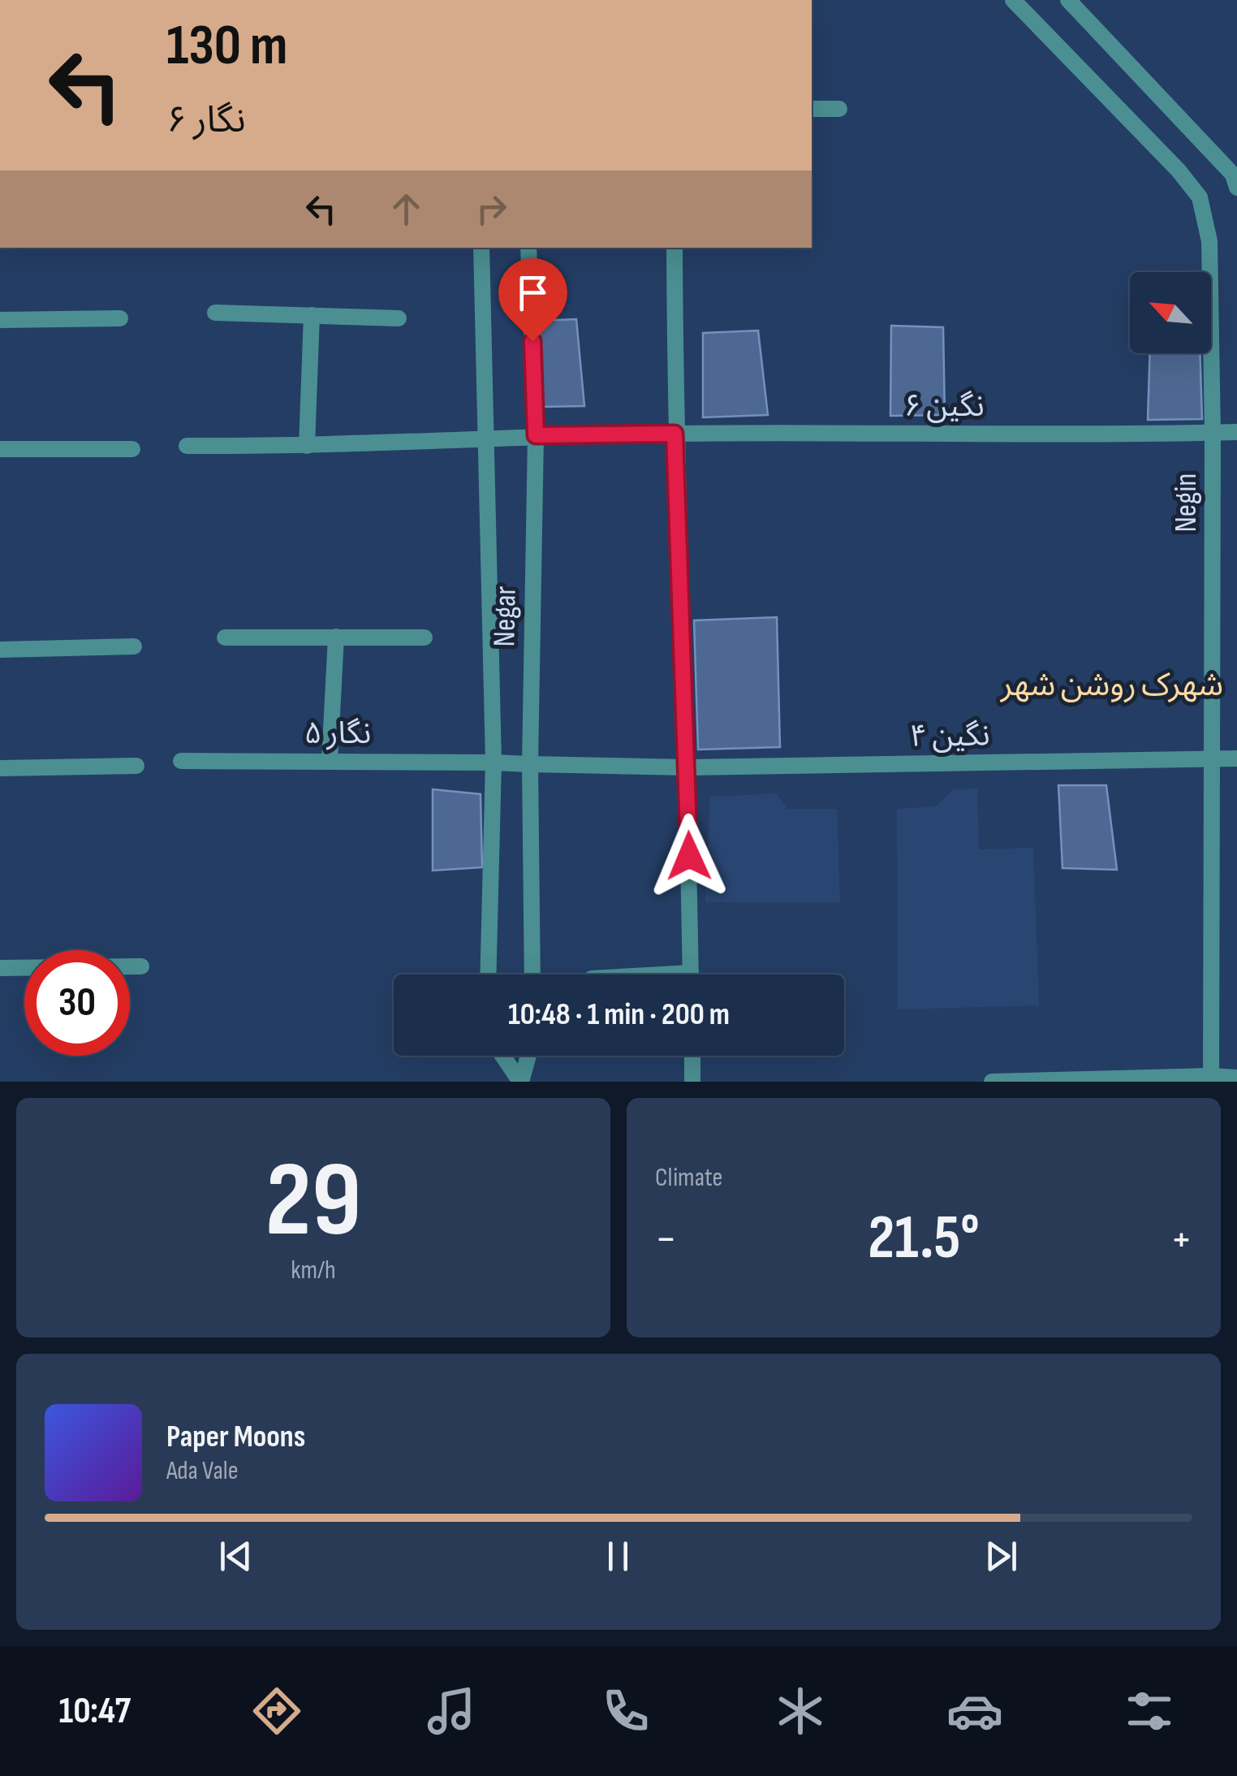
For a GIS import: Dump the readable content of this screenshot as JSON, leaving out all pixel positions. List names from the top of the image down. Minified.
{"streets":{"street":["نگین ۶","Negin","Negar","نگار ۵","نگین ۴"]},"crossings":[["نگین ۶","Negin"],["نگین ۶","Negar"],["Negin","نگین ۴"],["Negar","نگار ۵"],["Negar","نگین ۴"],["نگار ۵","نگین ۴"]],"districts":["شهرک روشن شهر"],"north":"top left","page":{"turn":["130 m","نگار ۶"],"limit":"30","trip":"10:48 · 1 min · 200 m","tile":[["29","km/h"],"Climate"],"heat":["−","21.5°","+"],"song":["Paper Moons","Ada Vale"],"tabs":"10:47"}}
